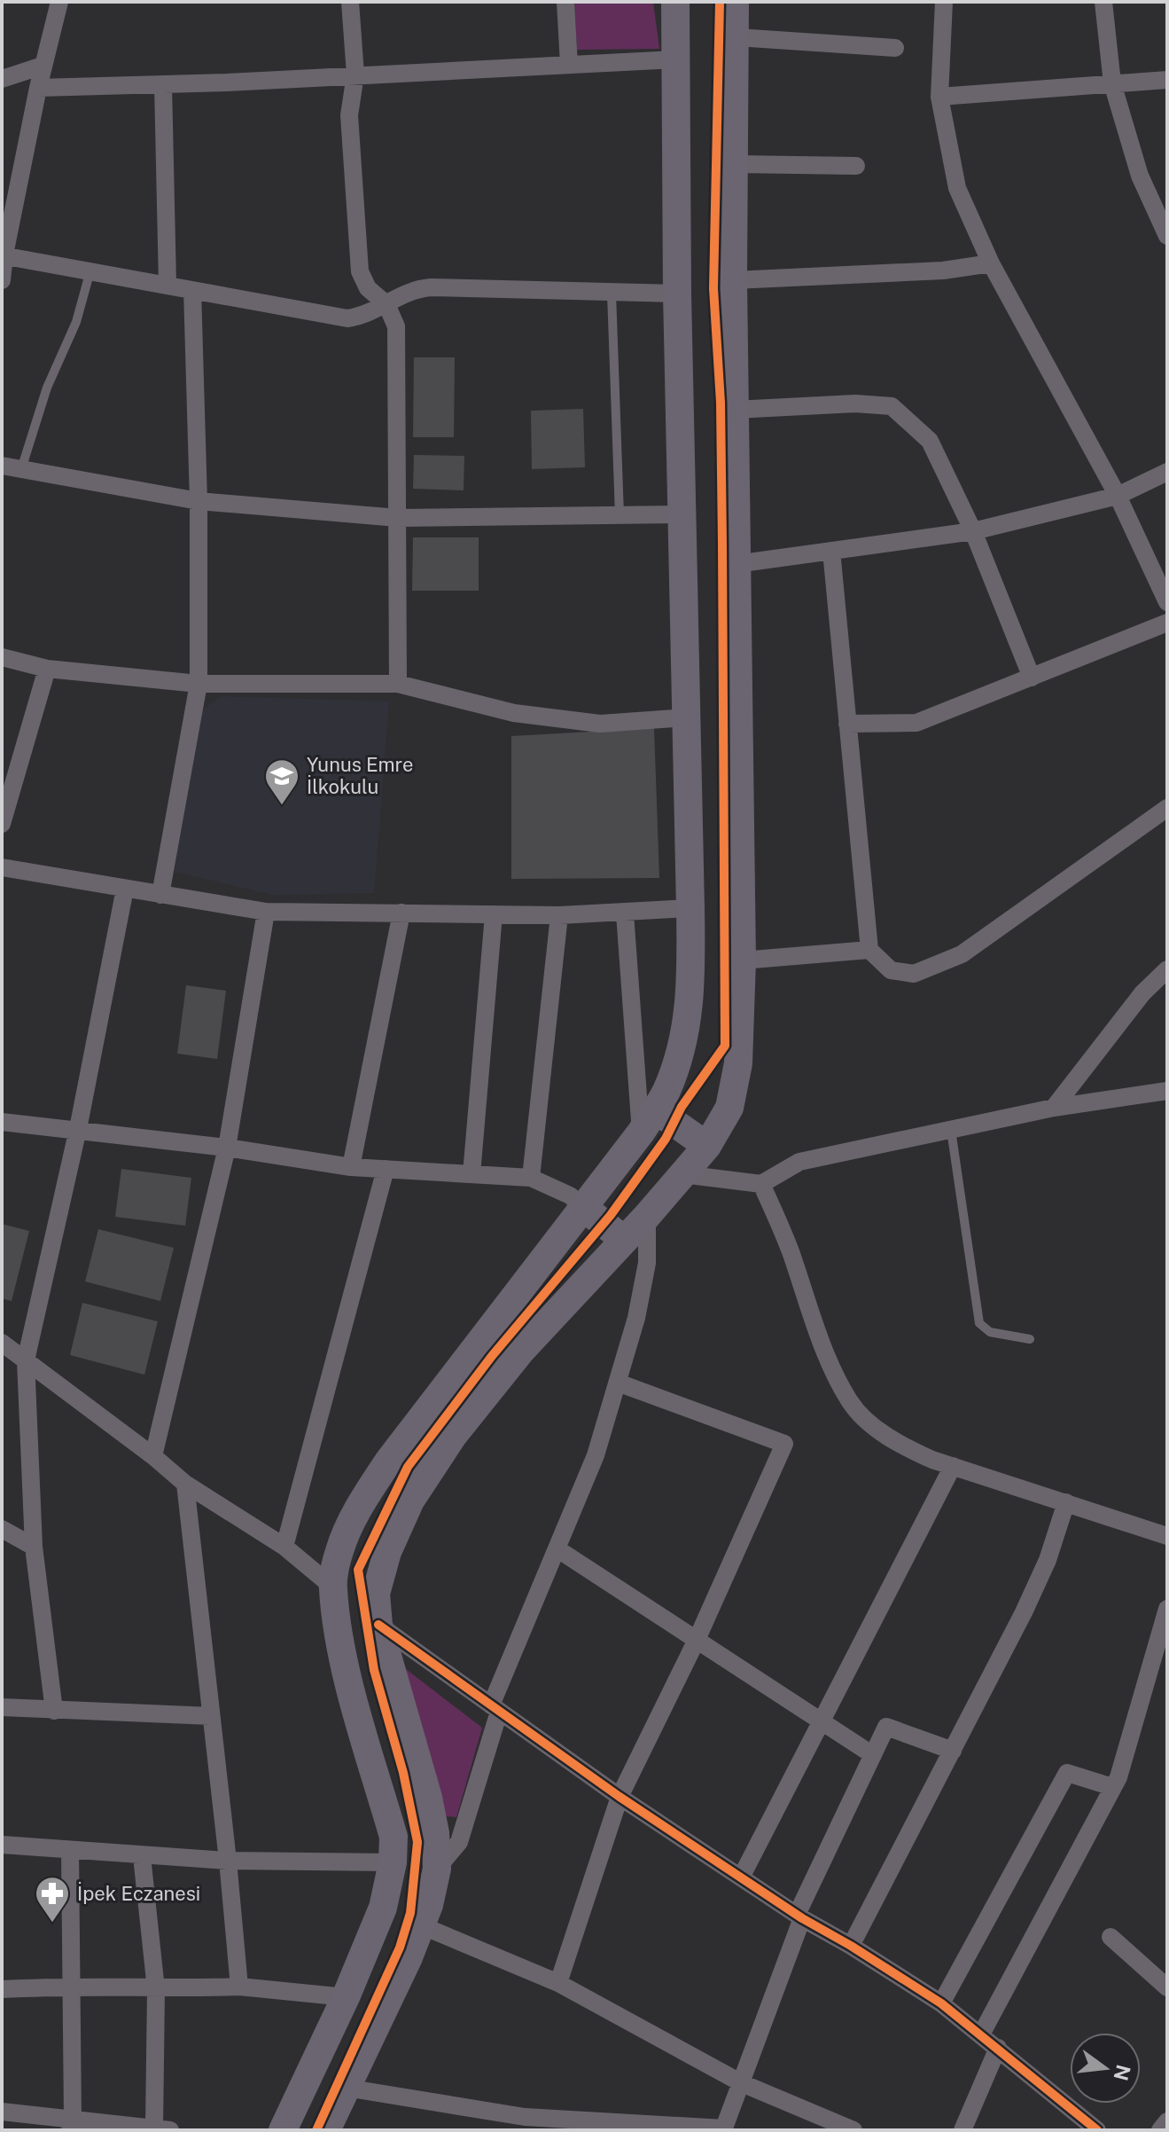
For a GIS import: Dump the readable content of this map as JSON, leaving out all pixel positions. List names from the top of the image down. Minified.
{"places":{"school or university":["Yunus Emre İlkokulu"],"pharmacy":["İpek Eczanesi"]},"north":"right"}
